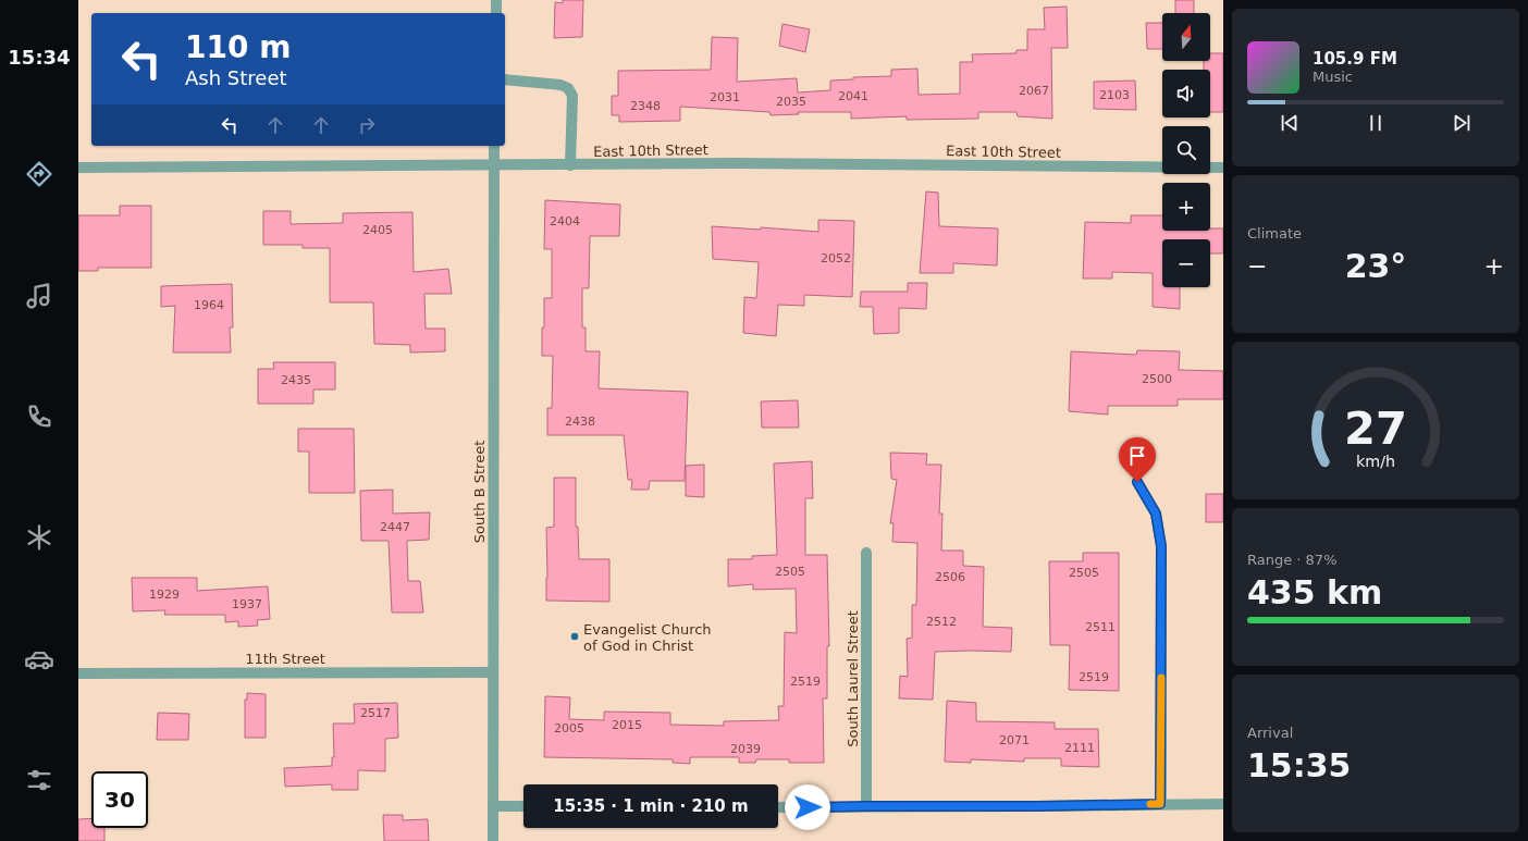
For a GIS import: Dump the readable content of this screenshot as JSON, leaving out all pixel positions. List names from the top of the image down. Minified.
{"streets":{"street":["East 10th Street","South B Street","11th Street","South Laurel Street"]},"crossings":[["East 10th Street","South B Street"],["South B Street","11th Street"]],"places":["Evangelist Church of God in Christ"],"house_numbers":["2067","2103","2041","2031","2035","2348","2404","2405","2052","1964","2500","2435","2438","2447","2505","2505","2506","1929","1937","2512","2511","2519","2519","2517","2015","2005","2071","2111","2039"],"north":"top","page":{"tabs":"15:34","map_buttons":["+","−"],"turn":["110 m","Ash Street"],"song":["105.9 FM","Music"],"tile":["Climate",["Range · 87%","435 km"],["Arrival","15:35"]],"heat":["−","23°","+"],"limit":"30","trip":"15:35 · 1 min · 210 m","gauge":["27","km/h"]}}
